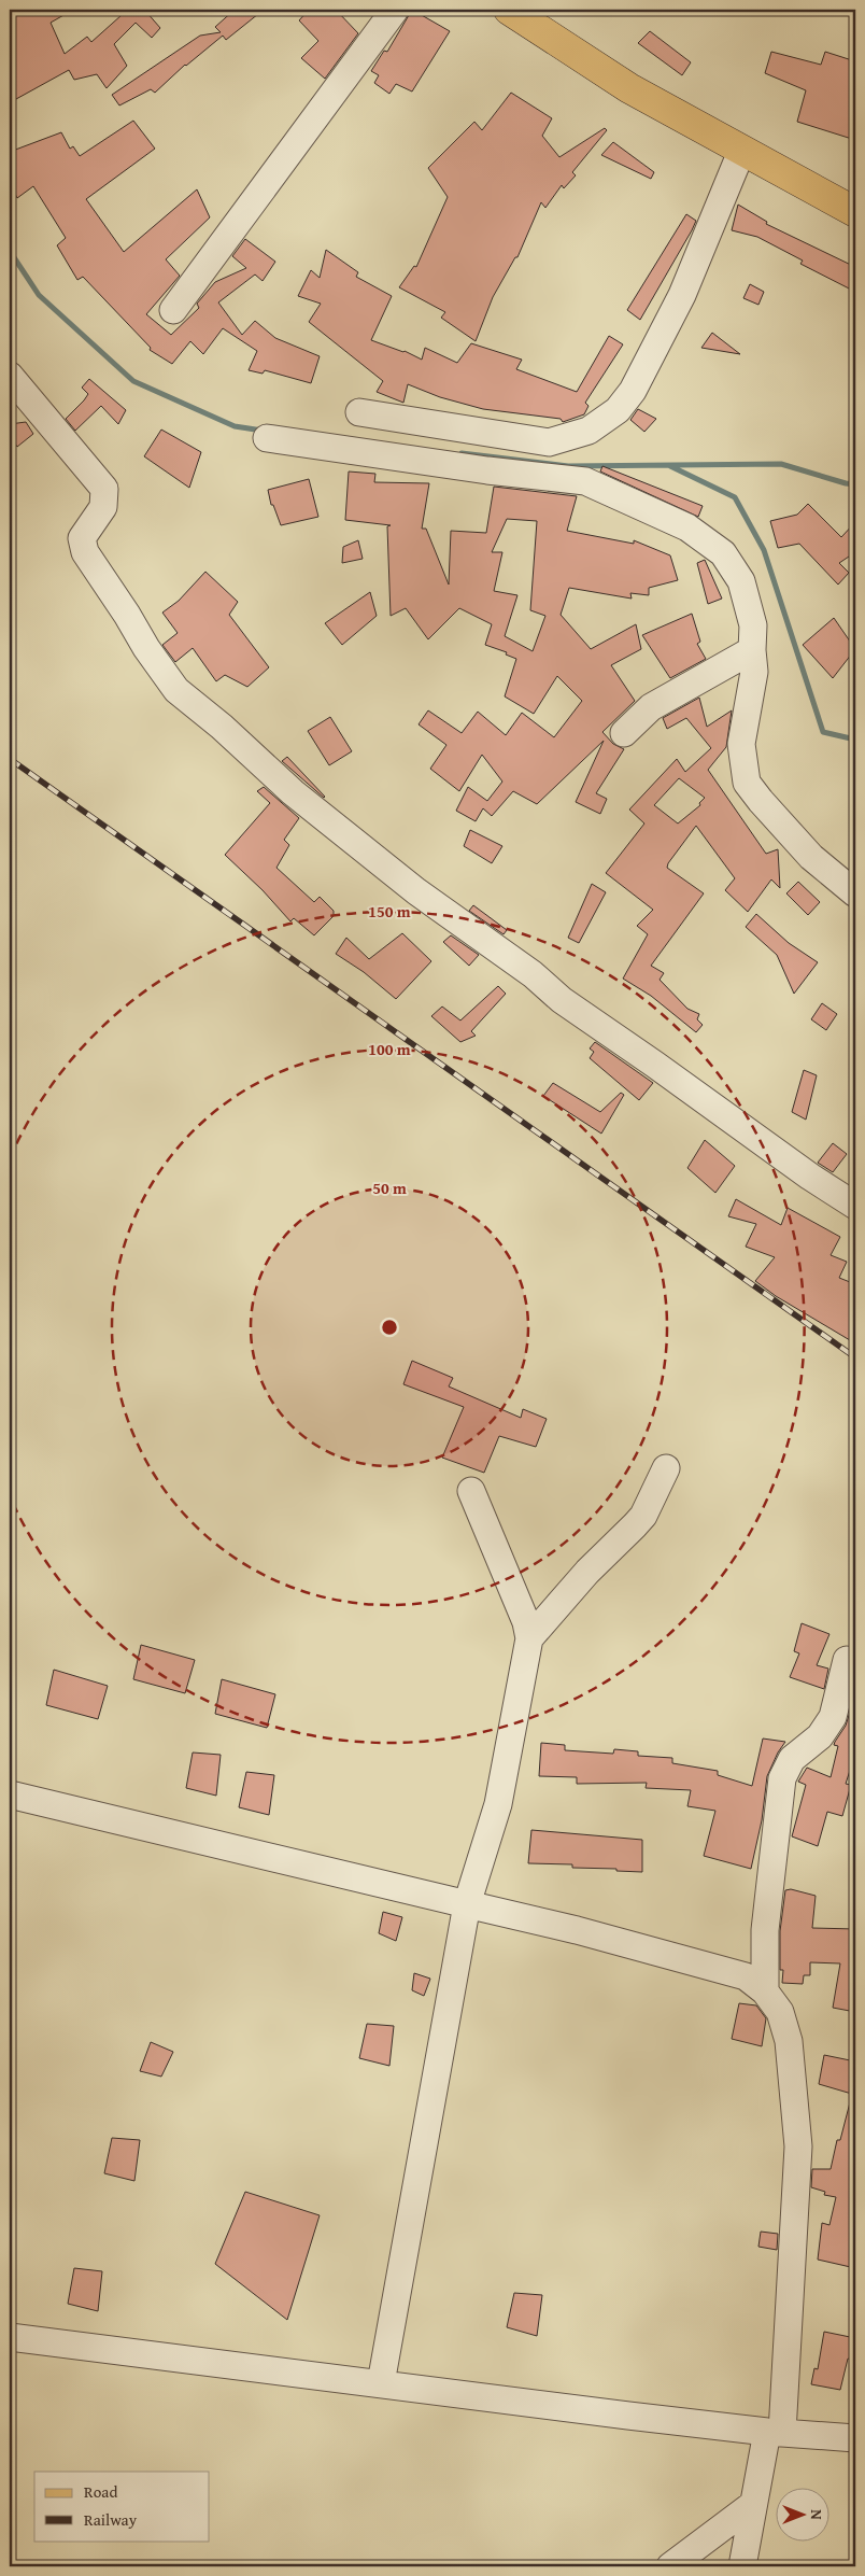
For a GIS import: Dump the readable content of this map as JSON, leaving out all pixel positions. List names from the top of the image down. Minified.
{"legend":["Road","Railway"],"north":"right","rings":["150 m","100 m","50 m"]}
